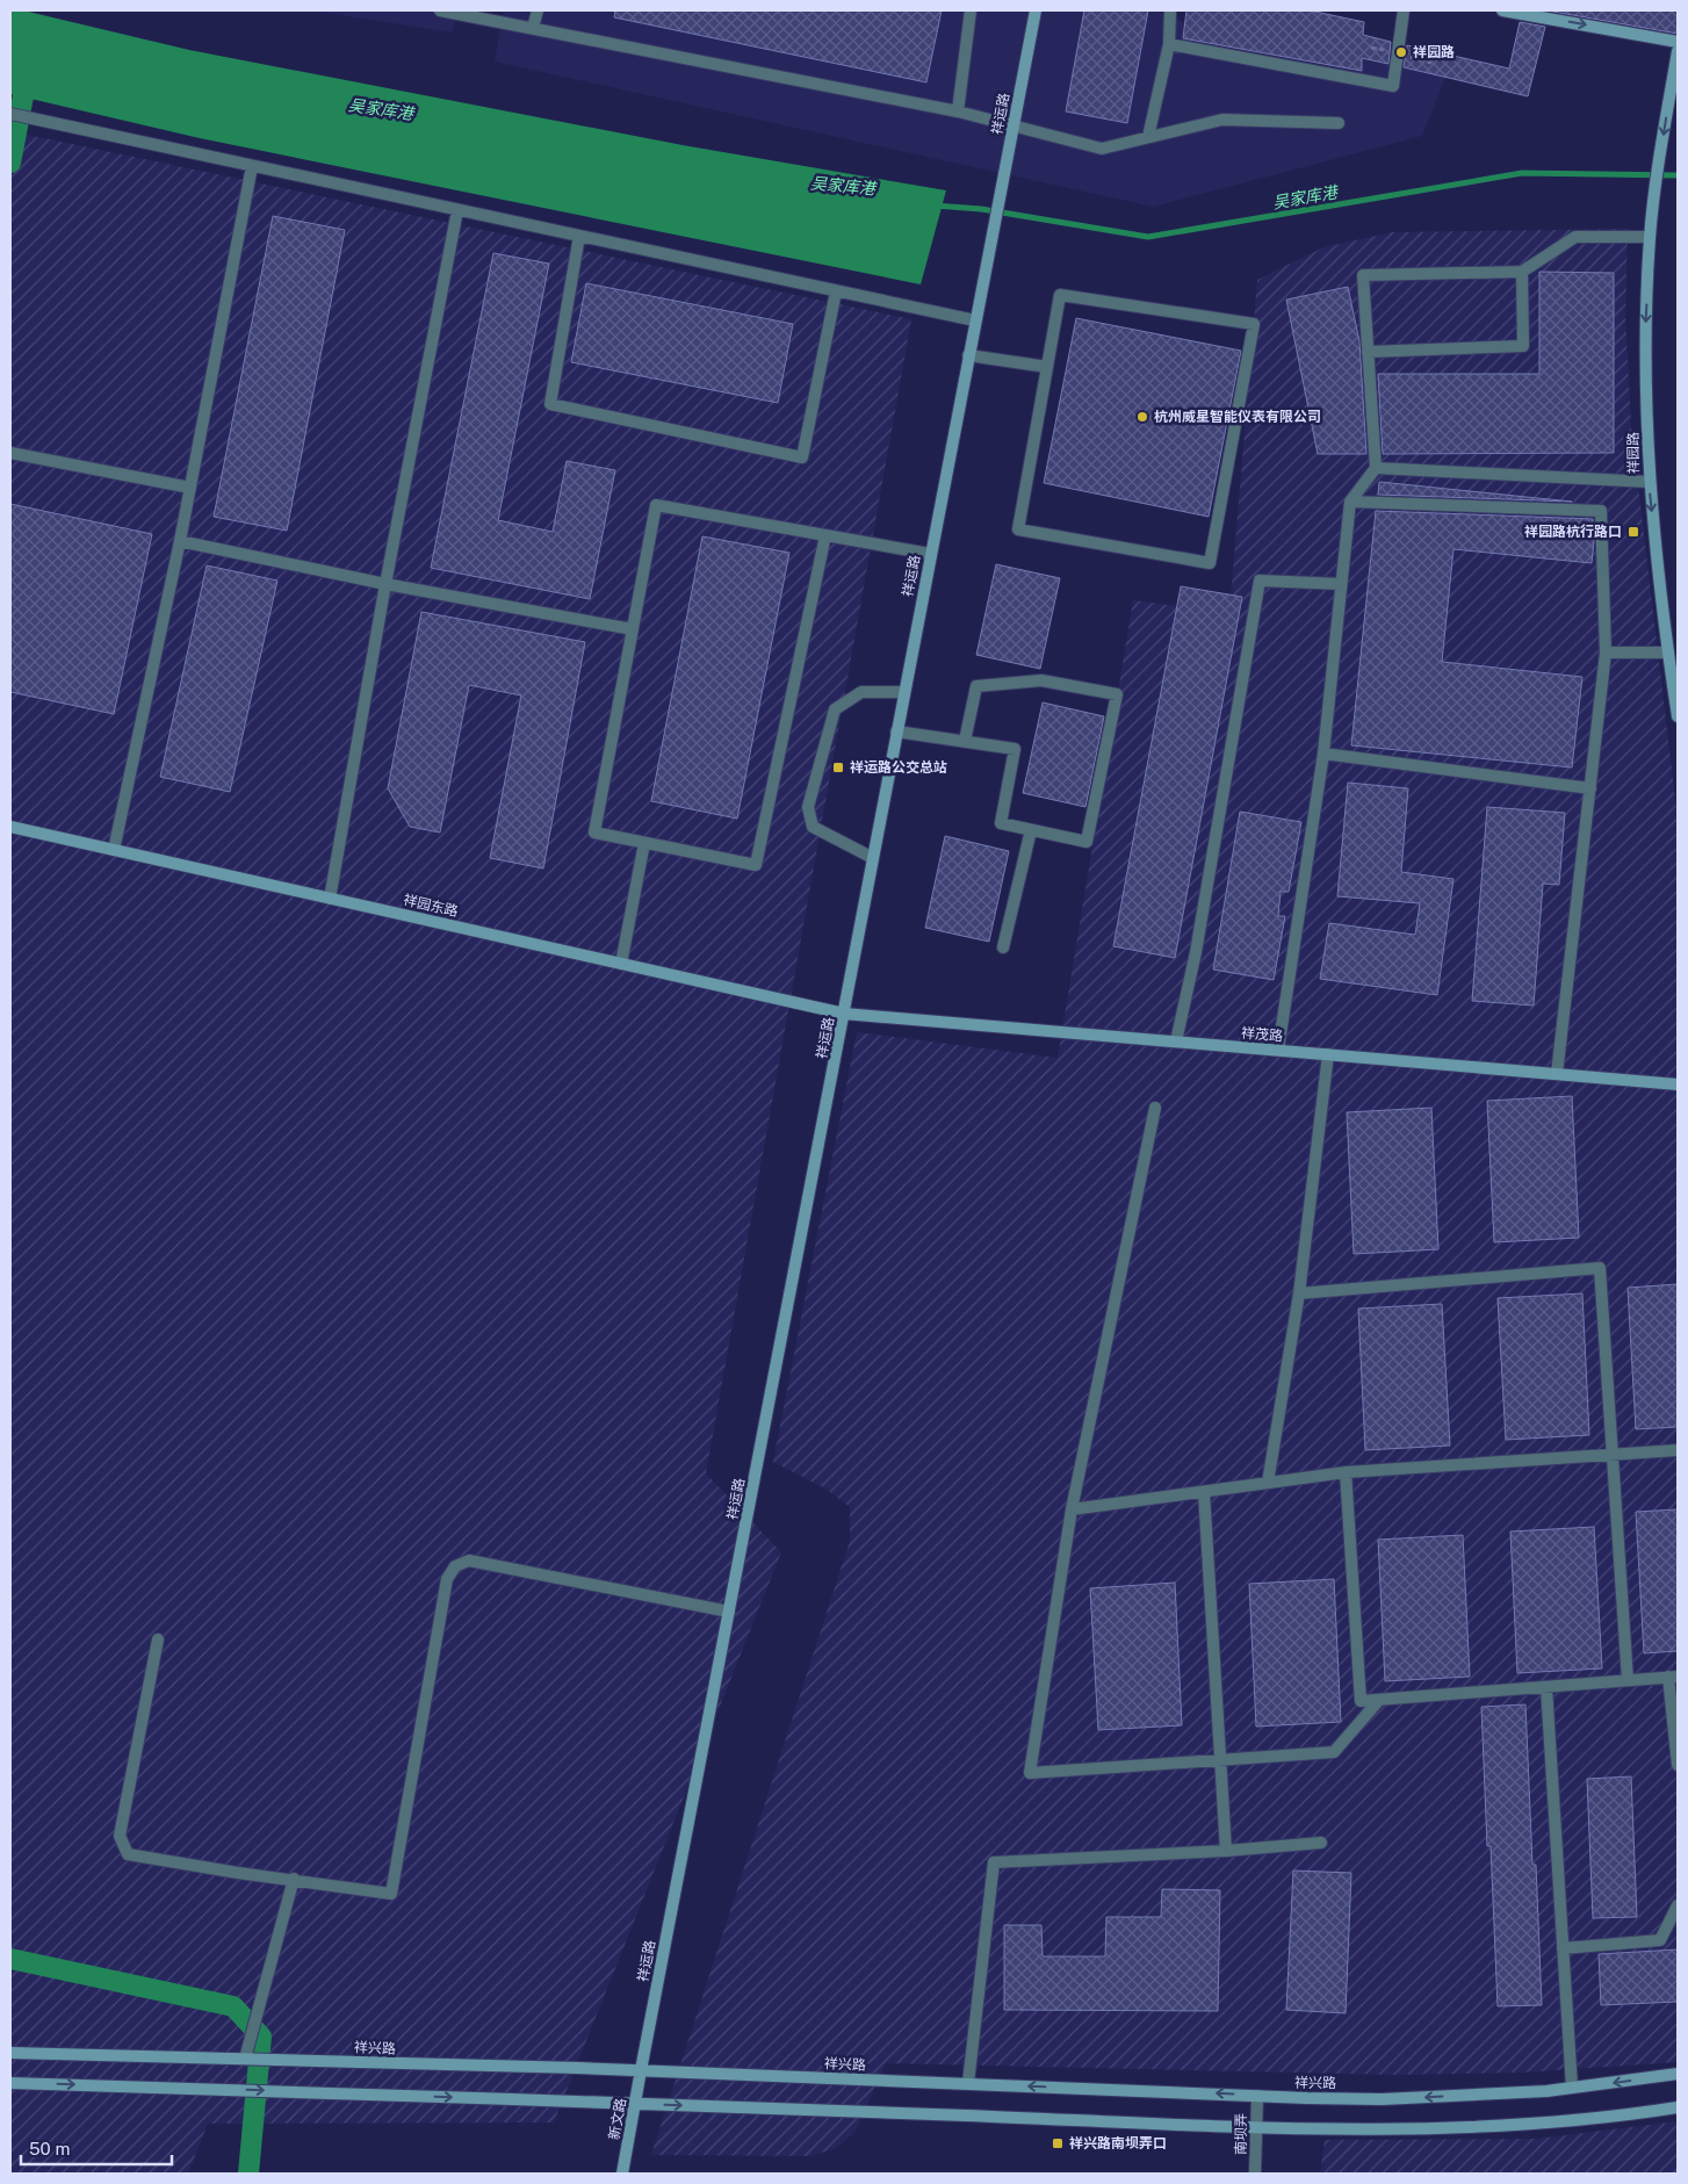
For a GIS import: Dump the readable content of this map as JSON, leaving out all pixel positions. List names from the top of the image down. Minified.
{"streets":{"street":["祥运路","祥园路","祥园东路","祥茂路","祥兴路","新文路","南坝弄"]},"crossings":[["祥运路","祥园东路"],["祥运路","祥茂路"],["祥运路","祥兴路"],["祥运路","新文路"],["祥园东路","祥茂路"],["祥兴路","新文路"],["祥兴路","南坝弄"]],"one_way":["祥园路"],"water":["吴家库港"],"places":{"other":["祥园路","杭州威星智能仪表有限公司"],"transit":["祥园路杭行路口","祥运路公交总站","祥兴路南坝弄口"]},"scale_bar":"50 m"}
